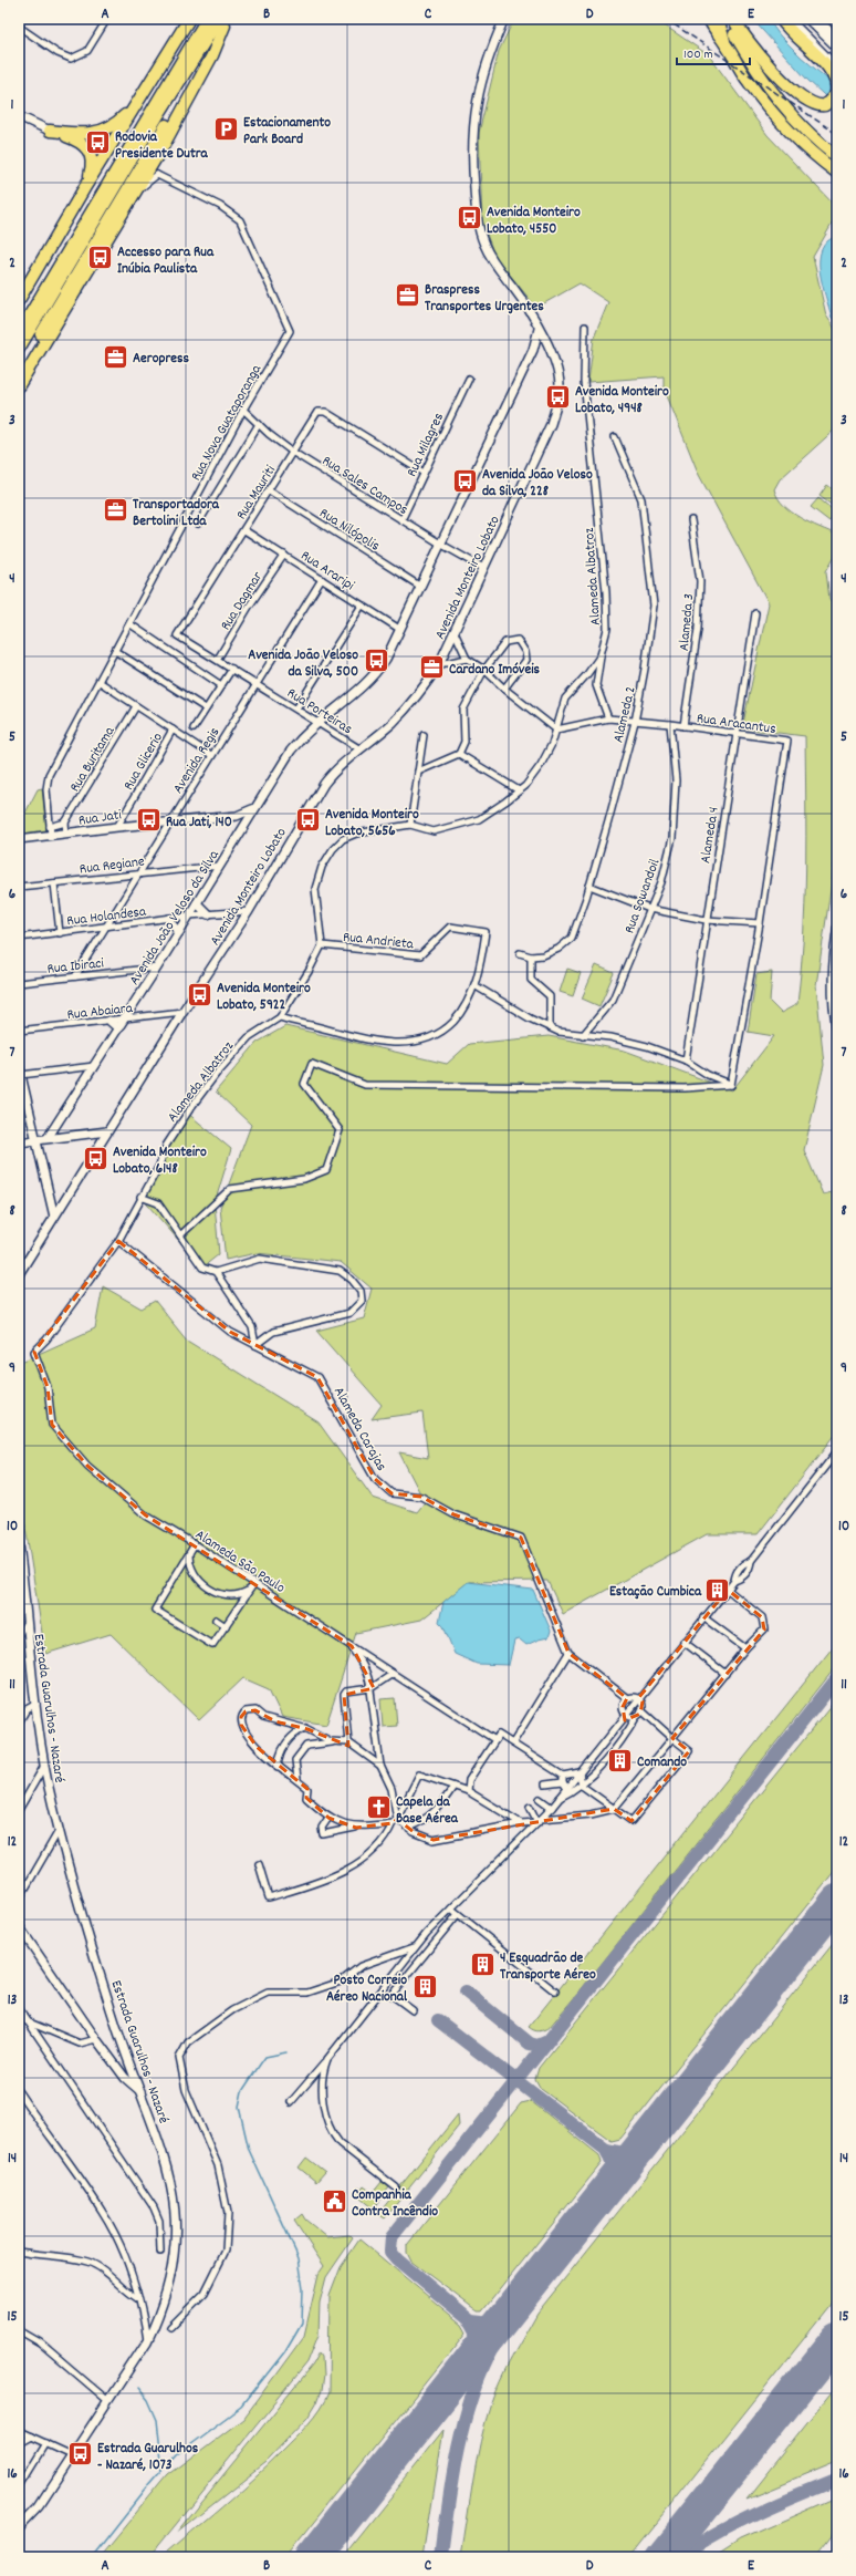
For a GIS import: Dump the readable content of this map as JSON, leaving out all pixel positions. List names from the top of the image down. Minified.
{"streets":{"main road":["Avenida Monteiro Lobato","Rua Jati","Avenida João Veloso da Silva","Estrada Guarulhos - Nazaré"],"street":["Rua Nova Guataporanga","Rua Milagres","Rua Sales Campos","Rua Mauriti","Rua Nilópolis","Rua Araripi","Alameda Albatroz","Rua Dagmar","Alameda 3","Rua Porteiras","Alameda 2","Rua Aracantus","Rua Buritama","Avenida Regis","Rua Glicerio","Alameda 4","Rua Regiane","Rua Sowandoil","Rua Holandesa","Rua Andrieta","Rua Ibiraci","Rua Abaiara","Alameda Carajas","Alameda São Paulo"]},"crossings":[["Rua Nova Guataporanga","Rua Sales Campos"],["Rua Nova Guataporanga","Rua Jati"],["Rua Milagres","Rua Sales Campos"],["Rua Milagres","Rua Mauriti"],["Rua Sales Campos","Rua Mauriti"],["Rua Sales Campos","Avenida Monteiro Lobato"],["Rua Sales Campos","Avenida João Veloso da Silva"],["Rua Mauriti","Rua Nilópolis"],["Rua Mauriti","Rua Araripi"],["Rua Mauriti","Rua Porteiras"],["Rua Nilópolis","Avenida João Veloso da Silva"],["Rua Araripi","Rua Dagmar"],["Rua Araripi","Avenida Regis"],["Rua Araripi","Avenida João Veloso da Silva"],["Avenida Monteiro Lobato","Rua Porteiras"],["Avenida Monteiro Lobato","Rua Holandesa"],["Avenida Monteiro Lobato","Rua Abaiara"],["Alameda Albatroz","Rua Aracantus"],["Alameda Albatroz","Rua Andrieta"],["Alameda Albatroz","Alameda Carajas"],["Alameda Albatroz","Alameda São Paulo"],["Rua Dagmar","Rua Porteiras"],["Alameda 3","Rua Aracantus"],["Rua Porteiras","Avenida Regis"],["Rua Porteiras","Avenida João Veloso da Silva"],["Alameda 2","Rua Aracantus"],["Rua Aracantus","Alameda 4"],["Rua Aracantus","Rua Sowandoil"],["Avenida Regis","Rua Jati"],["Avenida Regis","Rua Regiane"],["Avenida Regis","Rua Holandesa"],["Avenida Regis","Rua Ibiraci"],["Rua Glicerio","Rua Jati"],["Rua Jati","Avenida João Veloso da Silva"],["Rua Regiane","Avenida João Veloso da Silva"],["Rua Holandesa","Avenida João Veloso da Silva"],["Avenida João Veloso da Silva","Rua Ibiraci"],["Avenida João Veloso da Silva","Rua Abaiara"]],"places":{"parking":["Estacionamento Park Board"],"bus stop":["Rodovia Presidente Dutra","Avenida Monteiro Lobato, 4550","Accesso para Rua Inúbia Paulista","Avenida Monteiro Lobato, 4948","Avenida João Veloso da Silva, 228","Avenida João Veloso da Silva, 500","Rua Jati, 140","Avenida Monteiro Lobato, 5656","Avenida Monteiro Lobato, 5922","Avenida Monteiro Lobato, 6148","Estrada Guarulhos - Nazaré, 1073"],"office":["Braspress Transportes Urgentes","Aeropress","Transportadora Bertolini Ltda","Cardano Imóveis"],"building":["Estação Cumbica","Comando","4 Esquadrão de Transporte Aéreo","Posto Correio Aéreo Nacional"],"church":["Capela da Base Aérea"],"public building":["Companhia Contra Incêndio"]},"scale_bar":"100 m","grid":{"columns":["A","B","C","D","E"],"rows":["1","2","3","4","5","6","7","8","9","10","11","12","13","14","15","16"]}}
